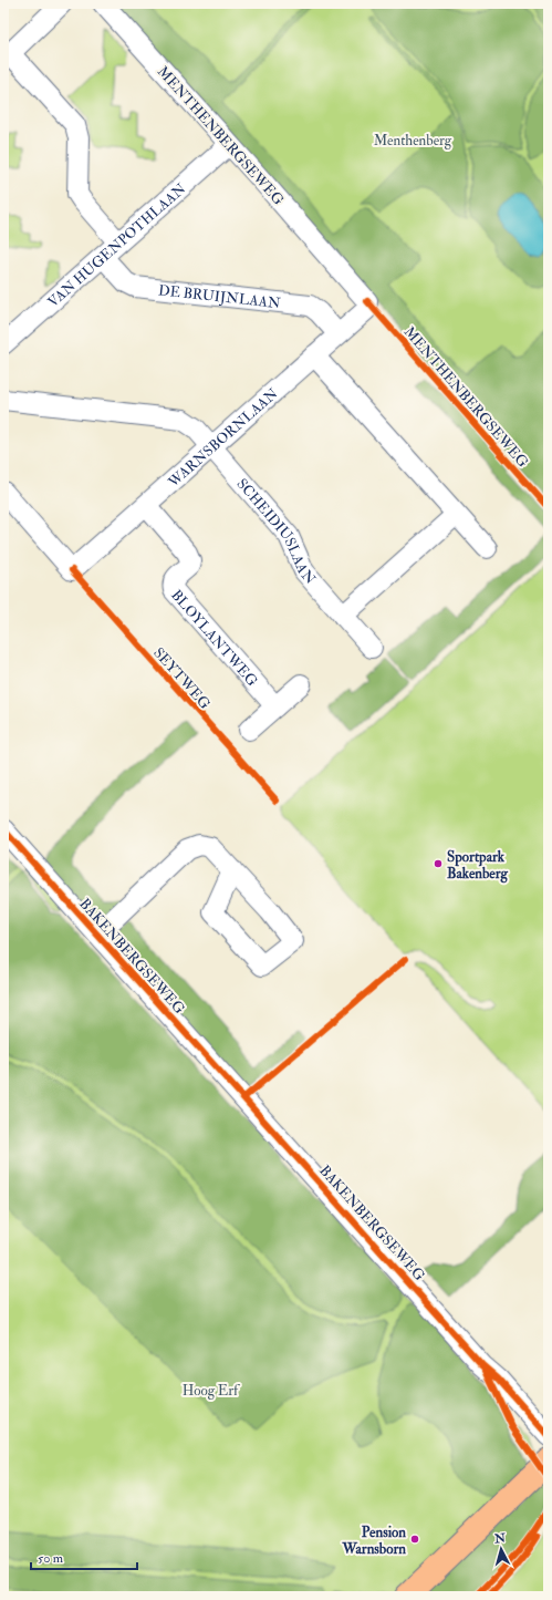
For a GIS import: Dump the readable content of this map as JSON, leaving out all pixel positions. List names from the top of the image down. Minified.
{"streets":{"street":["MENTHENBERGSEWEG","VAN HUGENPOTHLAAN","DE BRUIJNLAAN","WARNSBORNLAAN","SCHEIDIUSLAAN","BLOYLANTWEG","BAKENBERGSEWEG"],"cycle path":["SEYTWEG"]},"crossings":[["MENTHENBERGSEWEG","VAN HUGENPOTHLAAN"],["MENTHENBERGSEWEG","WARNSBORNLAAN"],["VAN HUGENPOTHLAAN","DE BRUIJNLAAN"],["DE BRUIJNLAAN","WARNSBORNLAAN"],["WARNSBORNLAAN","SCHEIDIUSLAAN"],["WARNSBORNLAAN","BLOYLANTWEG"]],"parks":["Menthenberg","Hoog Erf"],"places":["Sportpark Bakenberg","Pension Warnsborn"],"scale_bar":"50 m","north":"top"}
